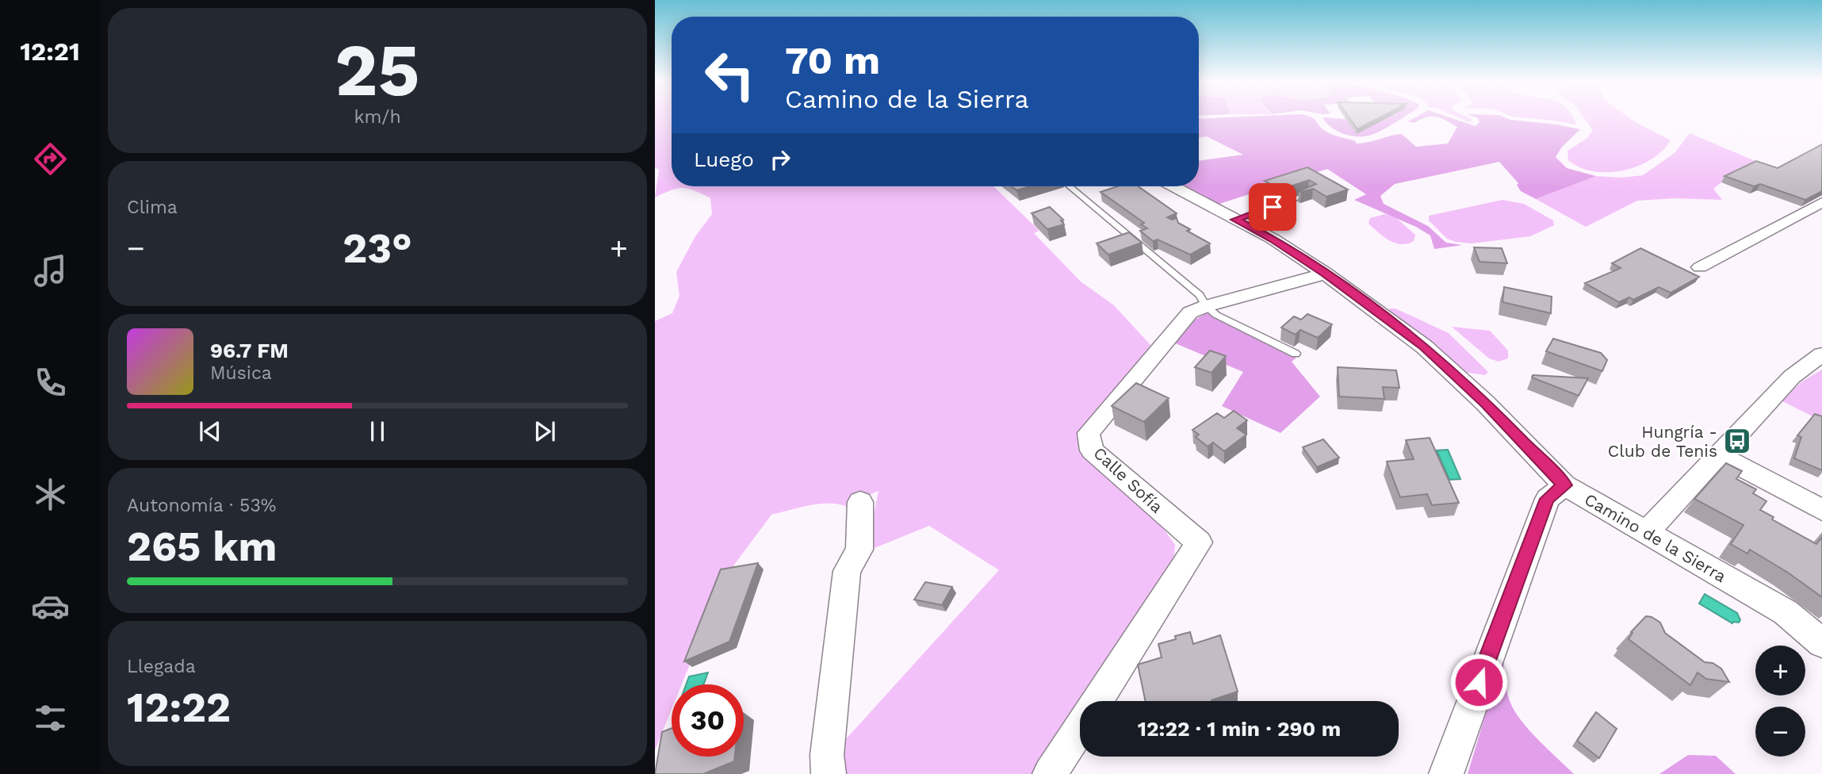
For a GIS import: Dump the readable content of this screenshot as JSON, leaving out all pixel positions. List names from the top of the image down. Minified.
{"streets":{"street":["Calle Sofía","Camino de la Sierra"]},"crossings":[["Calle Sofía","Camino de la Sierra"]],"places":{"bus stop":["Hungría - Club de Tenis"]},"page":{"tabs":"12:21","tile":[["25","km/h"],"Clima",["Autonomía · 53%","265 km"],["Llegada","12:22"]],"turn":["70 m","Camino de la Sierra"],"then":"Luego","heat":["−","23°","+"],"song":["96.7 FM","Música"],"map_buttons":["+","−"],"limit":"30","trip":"12:22 · 1 min · 290 m"}}
